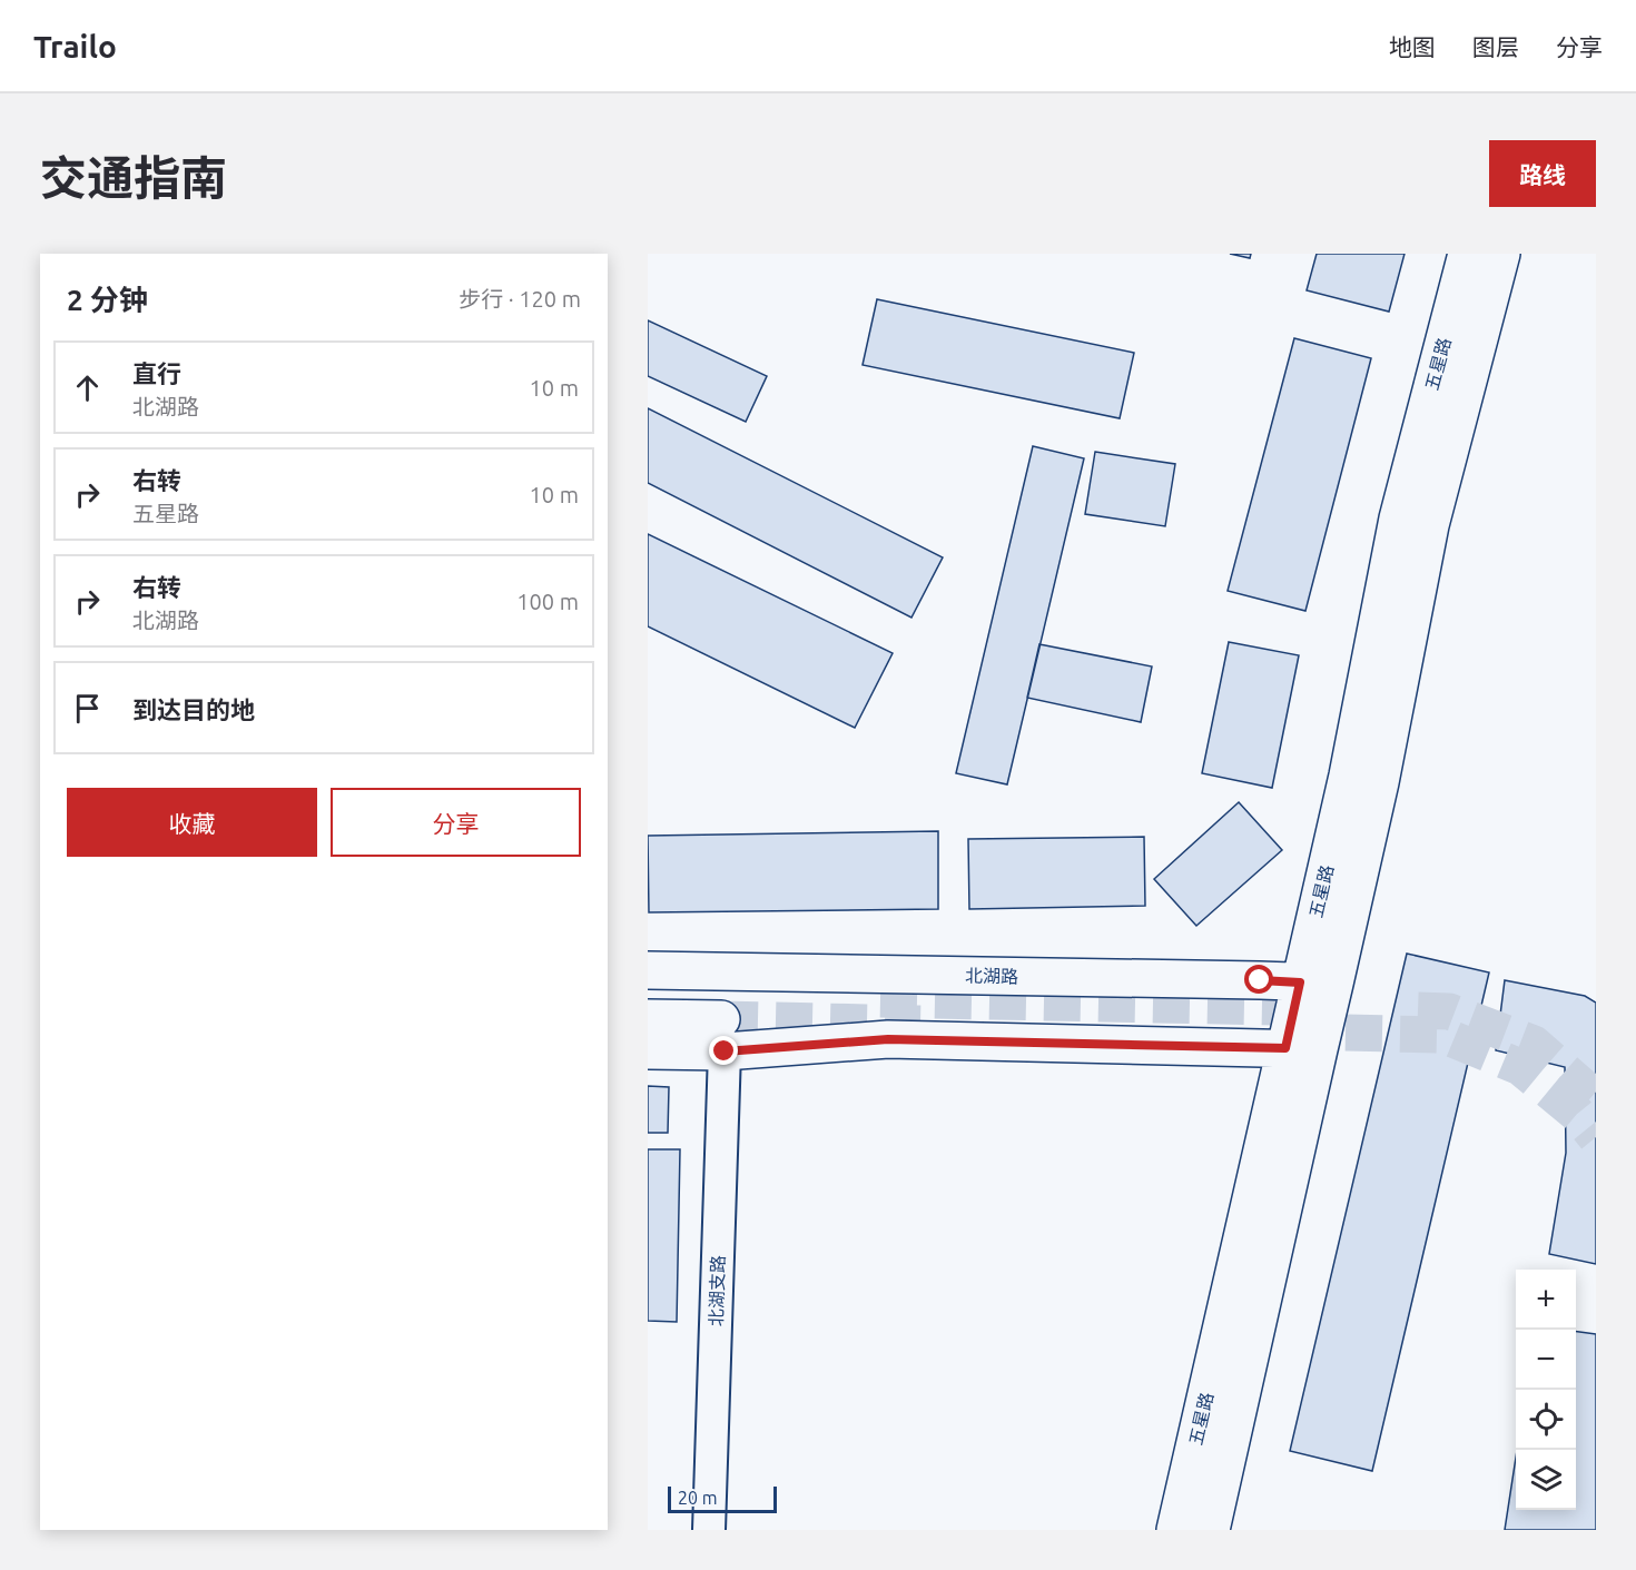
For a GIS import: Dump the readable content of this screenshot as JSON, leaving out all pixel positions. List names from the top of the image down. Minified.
{"streets":{"main road":["五星路","北湖路"],"street":["北湖支路"]},"crossings":[["五星路","北湖路"]],"scale_bar":"20 m","page":{"header":"Trailo","nav":["地图","图层","分享"],"title":"交通指南","buttons":["路线",["收藏","分享"]],"heading":["2 分钟","步行 · 120 m"],"list":[["直行","北湖路","10 m"],["右转","五星路","10 m"],["右转","北湖路","100 m"],"到达目的地"],"map_buttons":["+","−"],"scale":"20 m"}}
